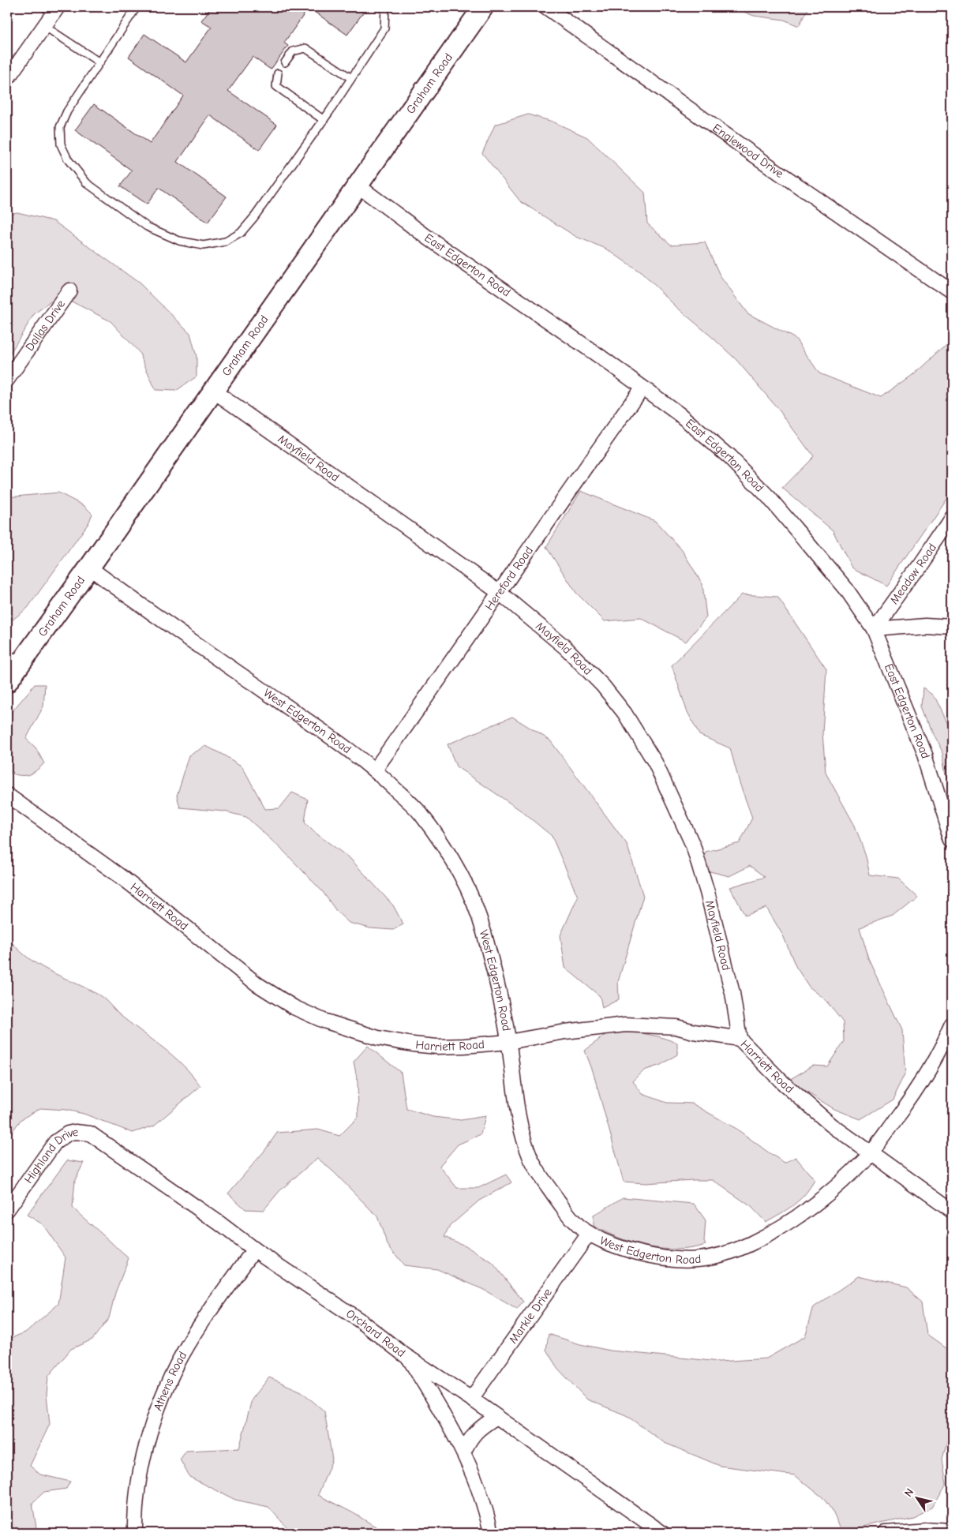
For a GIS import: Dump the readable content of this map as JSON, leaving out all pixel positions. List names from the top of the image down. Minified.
{"streets":{"main road":["Graham Road"],"street":["Englewood Drive","East Edgerton Road","Dallas Drive","Mayfield Road","Meadow Road","Hereford Road","West Edgerton Road","Harriett Road","Highland Drive","Markle Drive","Orchard Road","Athens Road"]},"crossings":[["Graham Road","East Edgerton Road"],["Graham Road","Mayfield Road"],["Graham Road","West Edgerton Road"],["East Edgerton Road","Meadow Road"],["East Edgerton Road","Hereford Road"],["Mayfield Road","Hereford Road"],["Mayfield Road","Harriett Road"],["Hereford Road","West Edgerton Road"],["West Edgerton Road","Harriett Road"],["West Edgerton Road","Markle Drive"],["Highland Drive","Orchard Road"],["Markle Drive","Orchard Road"],["Orchard Road","Athens Road"]],"north":"top left"}
